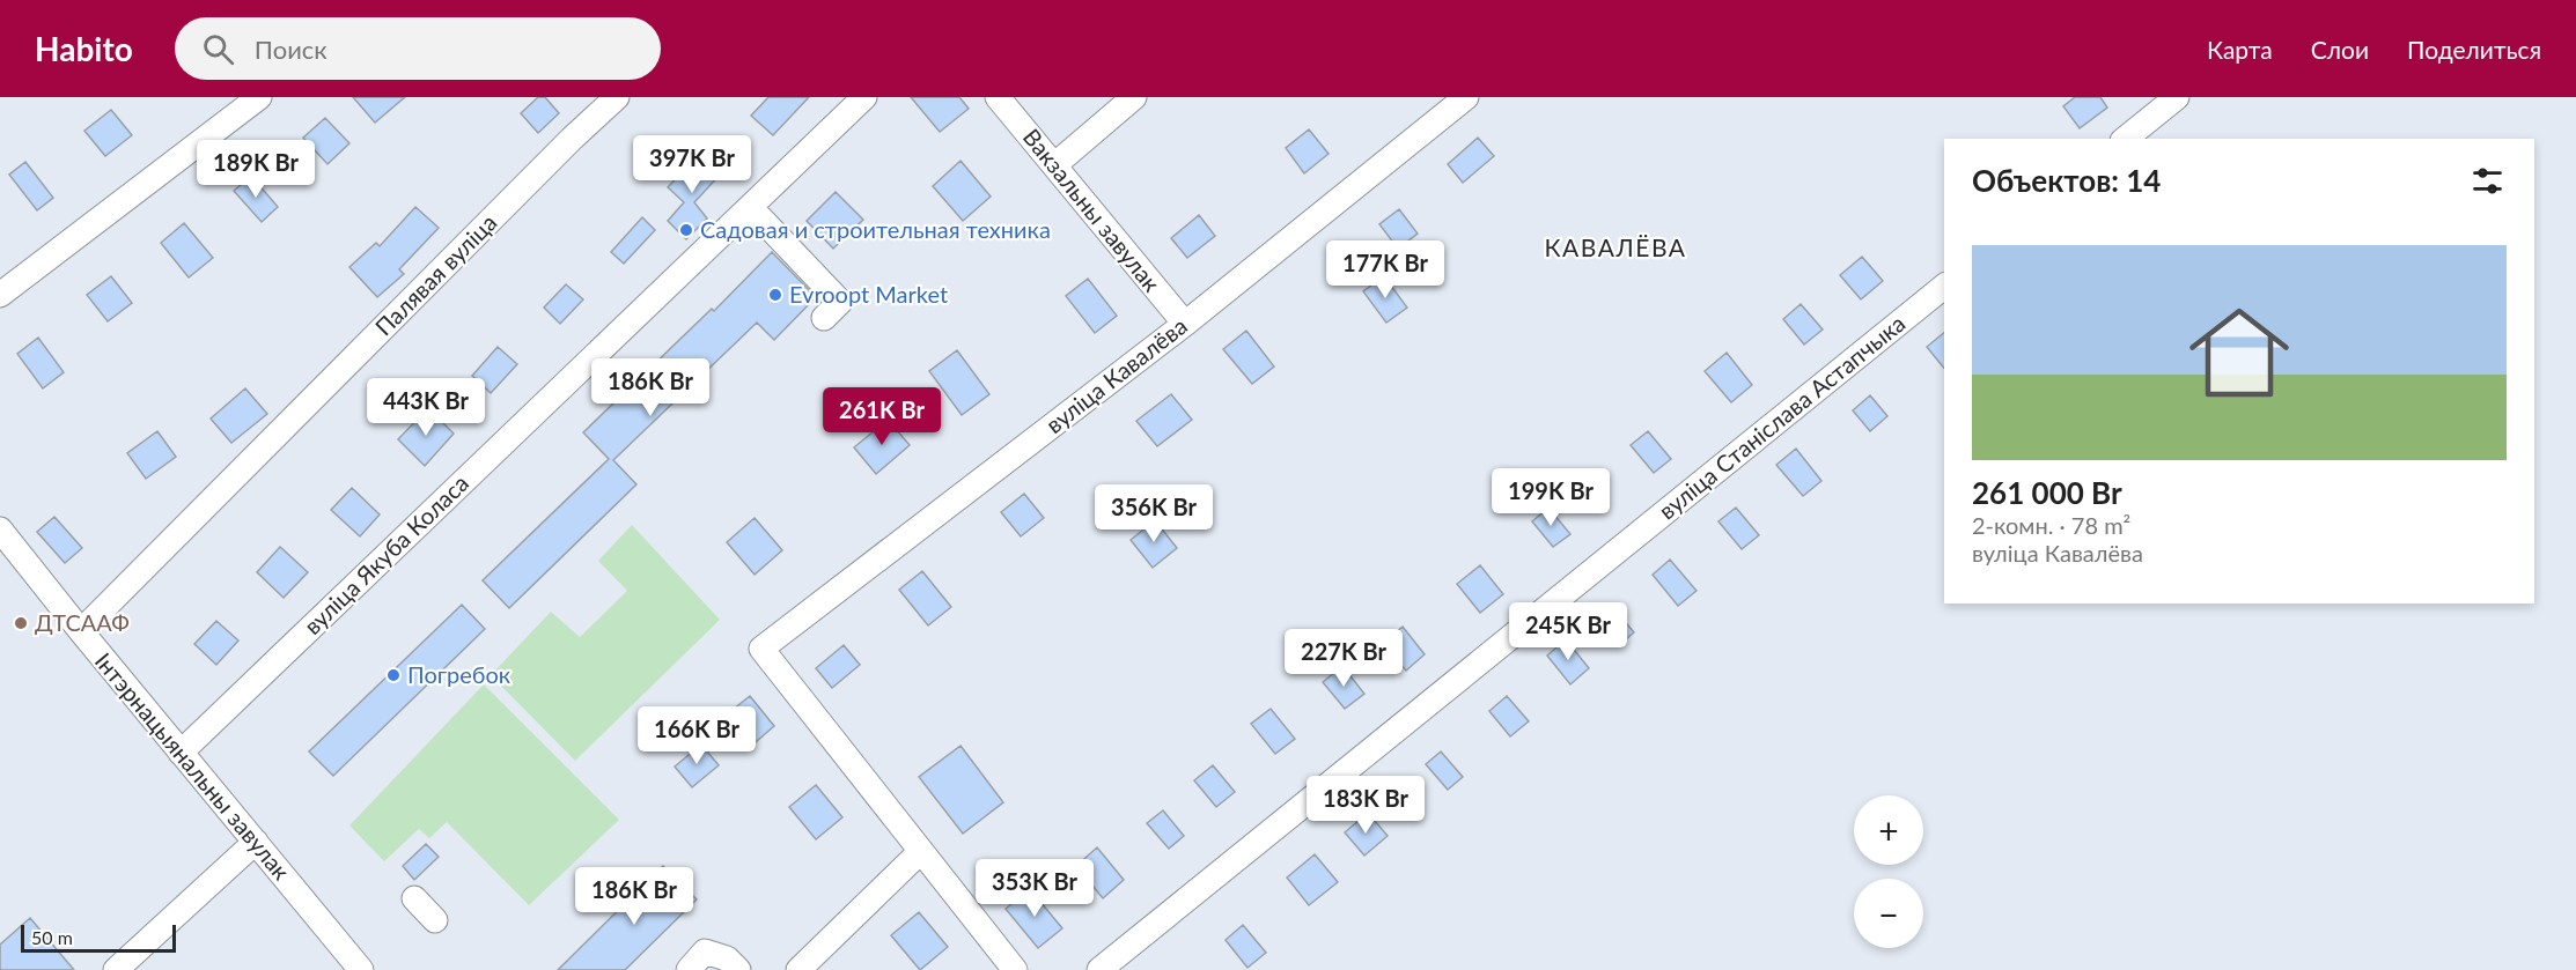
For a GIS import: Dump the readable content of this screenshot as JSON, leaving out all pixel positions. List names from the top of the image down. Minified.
{"streets":{"street":["Вакзальны завулак","Палявая вуліца","вуліца Кавалёва","вуліца Станіслава Астапчыка","вуліца Якуба Коласа","Інтэрнацыянальны завулак"]},"crossings":[["Вакзальны завулак","вуліца Кавалёва"],["Палявая вуліца","Інтэрнацыянальны завулак"],["вуліца Якуба Коласа","Інтэрнацыянальны завулак"]],"districts":["КАВАЛЁВА"],"places":["Садовая и строительная техника","Evroopt Market","ДТСААФ","Погребок"],"scale_bar":"50 m","page":{"header":"Habito","search":"Поиск","nav":["Карта","Слои","Поделиться"],"price":["397K Br","189K Br","177K Br","186K Br","443K Br","261K Br","199K Br","356K Br","245K Br","227K Br","166K Br","183K Br","353K Br","186K Br"],"heading":"Объектов: 14","list":[{"name":"261 000 Br","note":"2-комн. · 78 m² · вуліца Кавалёва"}],"map_buttons":["+","−"],"scale":"50 m"}}
